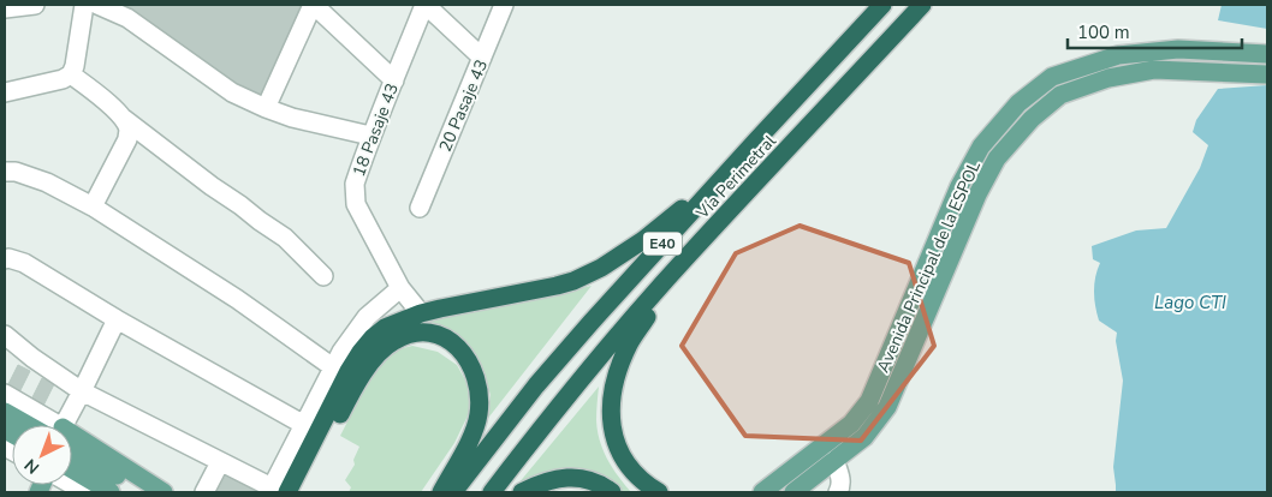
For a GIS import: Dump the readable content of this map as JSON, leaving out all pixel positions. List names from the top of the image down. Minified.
{"streets":{"highway":["Vía Perimetral","E40"],"main road":["Avenida Principal de la ESPOL"],"street":["20 Pasaje 43","18 Pasaje 43"]},"water":["Lago CTI"],"scale_bar":"100 m","north":"bottom left"}
